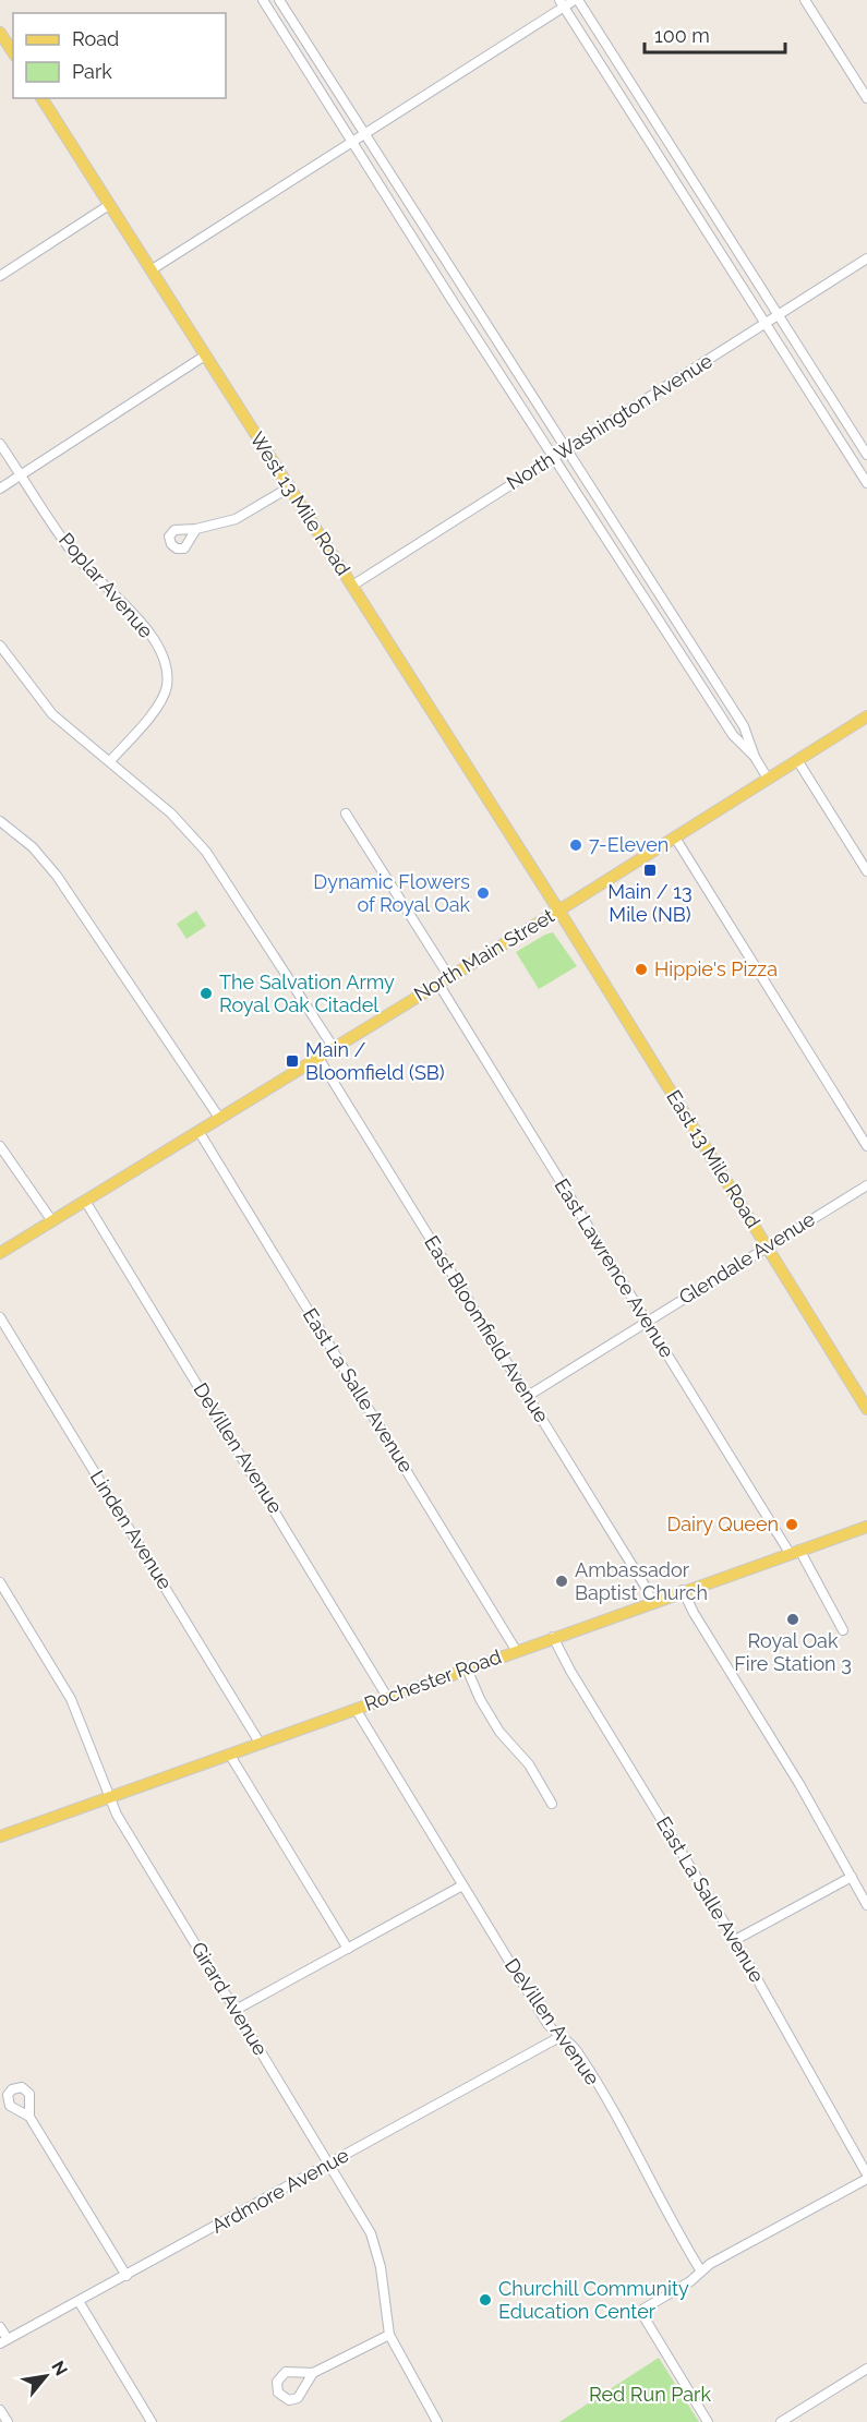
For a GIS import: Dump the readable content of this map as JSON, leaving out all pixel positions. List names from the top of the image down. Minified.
{"streets":{"main road":["West 13 Mile Road","North Main Street","East 13 Mile Road","Rochester Road"],"street":["North Washington Avenue","Poplar Avenue","Glendale Avenue","East Lawrence Avenue","East Bloomfield Avenue","East La Salle Avenue","DeVillen Avenue","Linden Avenue","Girard Avenue","Ardmore Avenue"]},"crossings":[["North Washington Avenue","West 13 Mile Road"],["West 13 Mile Road","North Main Street"],["West 13 Mile Road","East 13 Mile Road"],["North Main Street","East 13 Mile Road"],["North Main Street","East Lawrence Avenue"],["North Main Street","East Bloomfield Avenue"],["North Main Street","East La Salle Avenue"],["North Main Street","DeVillen Avenue"],["East 13 Mile Road","Glendale Avenue"],["Glendale Avenue","East Lawrence Avenue"],["Glendale Avenue","East Bloomfield Avenue"],["East Lawrence Avenue","Rochester Road"],["East Bloomfield Avenue","Rochester Road"],["East La Salle Avenue","Rochester Road"],["DeVillen Avenue","Rochester Road"],["DeVillen Avenue","Ardmore Avenue"],["Linden Avenue","Rochester Road"],["Rochester Road","Girard Avenue"],["Girard Avenue","Ardmore Avenue"]],"parks":["Red Run Park"],"places":{"other":["7-Eleven","Dynamic Flowers of Royal Oak","Hippie's Pizza","The Salvation Army Royal Oak Citadel","Dairy Queen","Ambassador Baptist Church","Royal Oak Fire Station 3","Churchill Community Education Center"],"transit":["Main / 13 Mile (NB)","Main / Bloomfield (SB)"]},"legend":["Road","Park"],"scale_bar":"100 m","north":"top right"}
